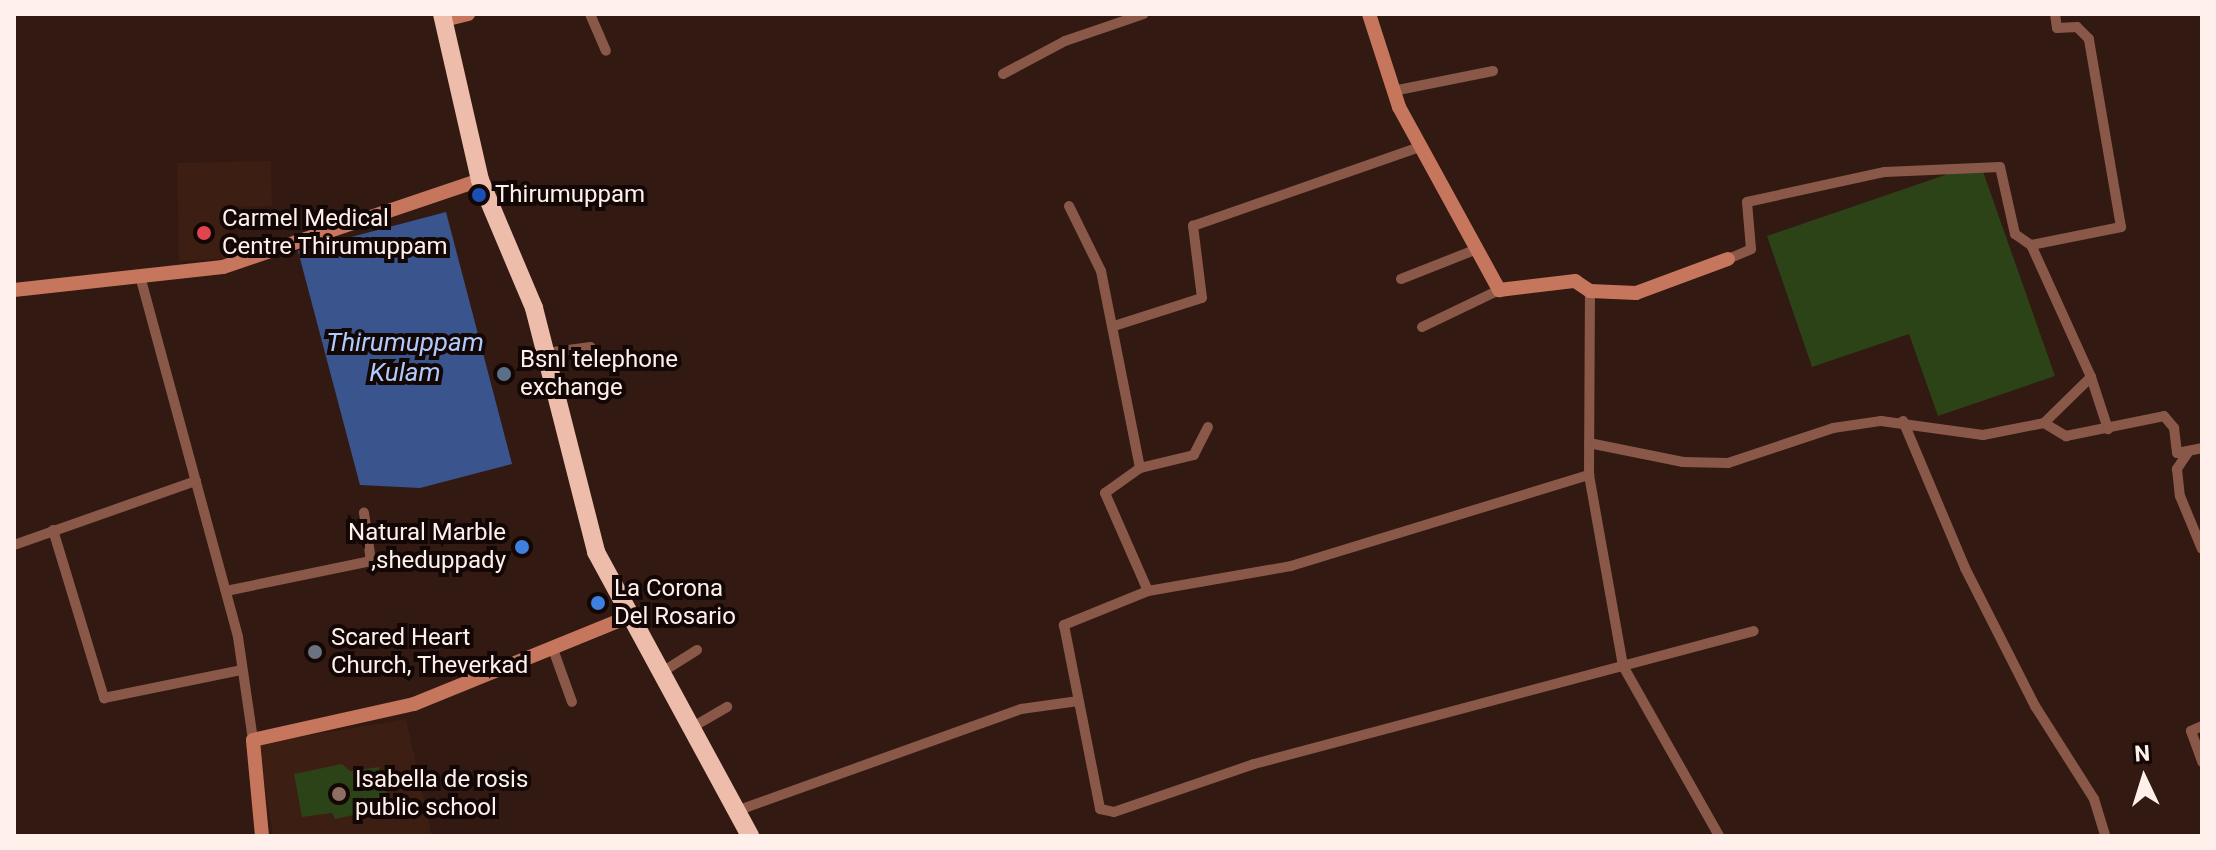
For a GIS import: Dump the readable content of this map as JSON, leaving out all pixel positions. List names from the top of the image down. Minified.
{"water":["Thirumuppam Kulam"],"places":["Thirumuppam","Carmel Medical Centre Thirumuppam","Bsnl telephone exchange","Natural Marble ,sheduppady","La Corona Del Rosario","Scared Heart Church, Theverkad","Isabella de rosis public school"],"north":"top"}
